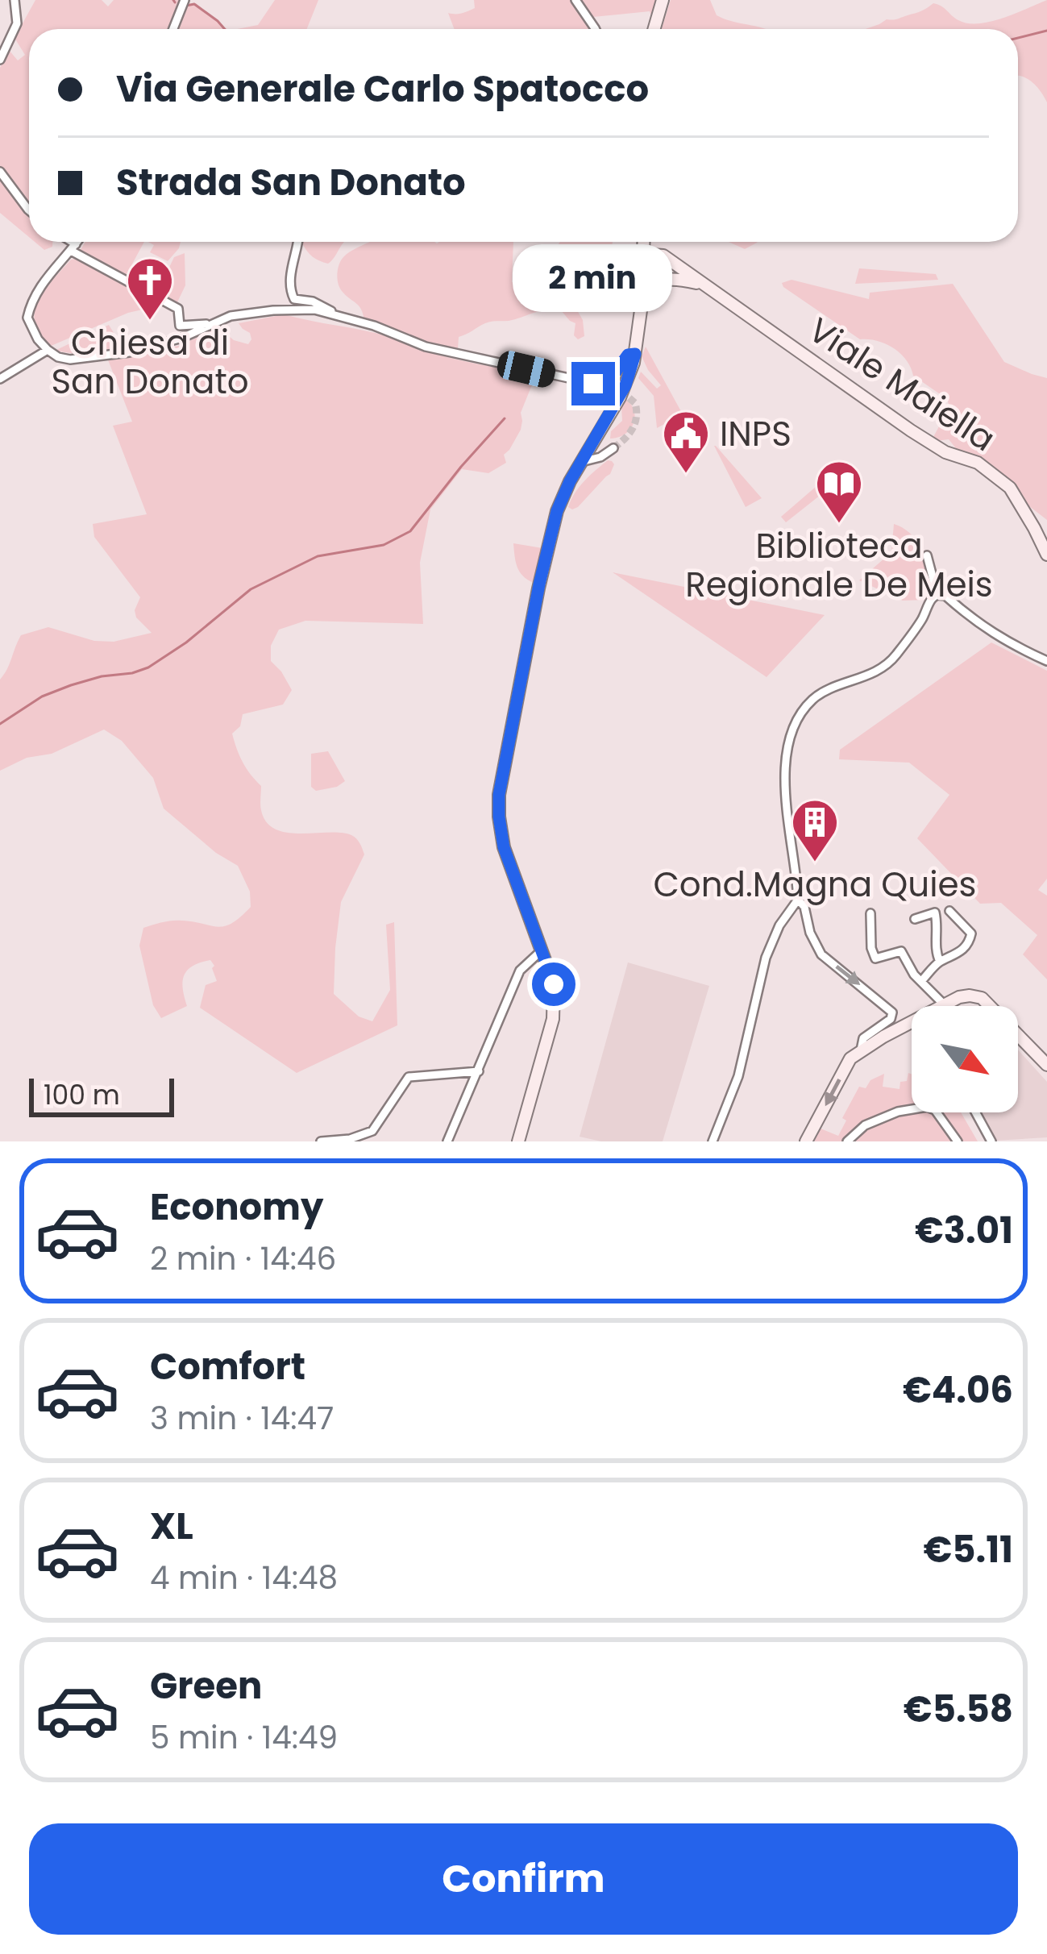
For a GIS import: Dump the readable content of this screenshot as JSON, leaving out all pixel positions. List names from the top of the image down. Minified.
{"streets":{"main road":["Viale Maiella"]},"places":{"church":["Chiesa di San Donato"],"public building":["INPS"],"library":["Biblioteca Regionale De Meis"],"building":["Cond.Magna Quies"]},"scale_bar":"100 m","north":"bottom right","page":{"banner":["Via Generale Carlo Spatocco","Strada San Donato"],"bubble":"2 min","scale":"100 m","list":[{"name":"Economy","note":"2 min · 14:46","value":"€3.01"},{"name":"Comfort","note":"3 min · 14:47","value":"€4.06"},{"name":"XL","note":"4 min · 14:48","value":"€5.11"},{"name":"Green","note":"5 min · 14:49","value":"€5.58"}],"buttons":"Confirm"}}
